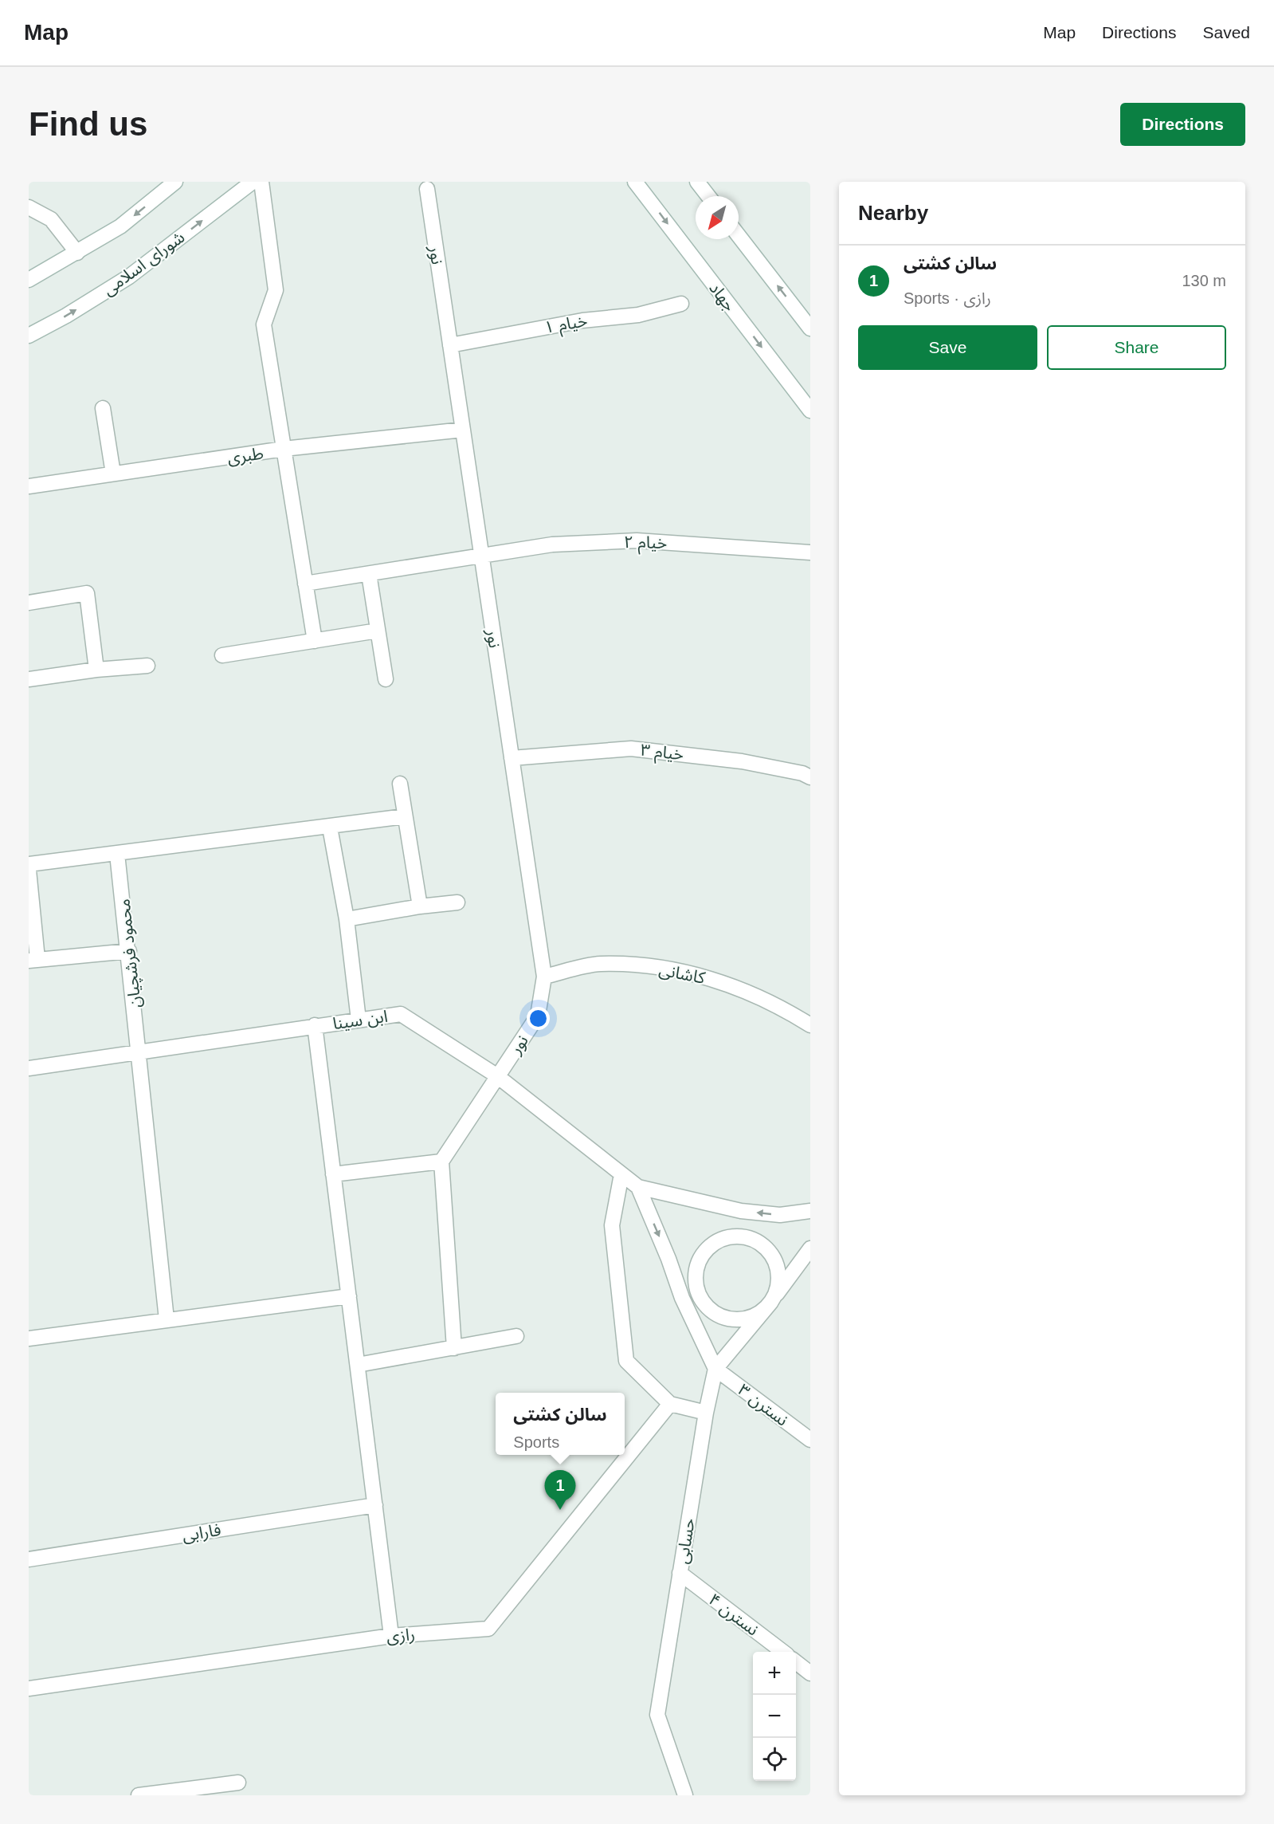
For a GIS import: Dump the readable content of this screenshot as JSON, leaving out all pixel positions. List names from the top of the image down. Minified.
{"streets":{"street":["نور","شورای اسلامی","جهاد","خیام ۱","طبری","خیام ۲","خیام ۳","محمود فرشچیان","کاشانی","ابن سینا","نسترن ۳","فارابی","حسابی","نسترن ۴","رازی"]},"crossings":[["نور","خیام ۱"],["نور","طبری"],["نور","خیام ۲"],["نور","خیام ۳"],["نور","کاشانی"],["نور","ابن سینا"],["محمود فرشچیان","ابن سینا"],["نسترن ۳","حسابی"],["حسابی","نسترن ۴"]],"north":"bottom left","page":{"header":"Map","nav":["Map","Directions","Saved"],"buttons":["Directions",["Save","Share"]],"title":"Find us","heading":"Nearby","list":[{"mark":"1","name":"سالن کشتی","note":"Sports · رازی","value":"130 m"}],"popup":["سالن کشتی","Sports"],"pins":"1","map_buttons":["+","−"]}}
